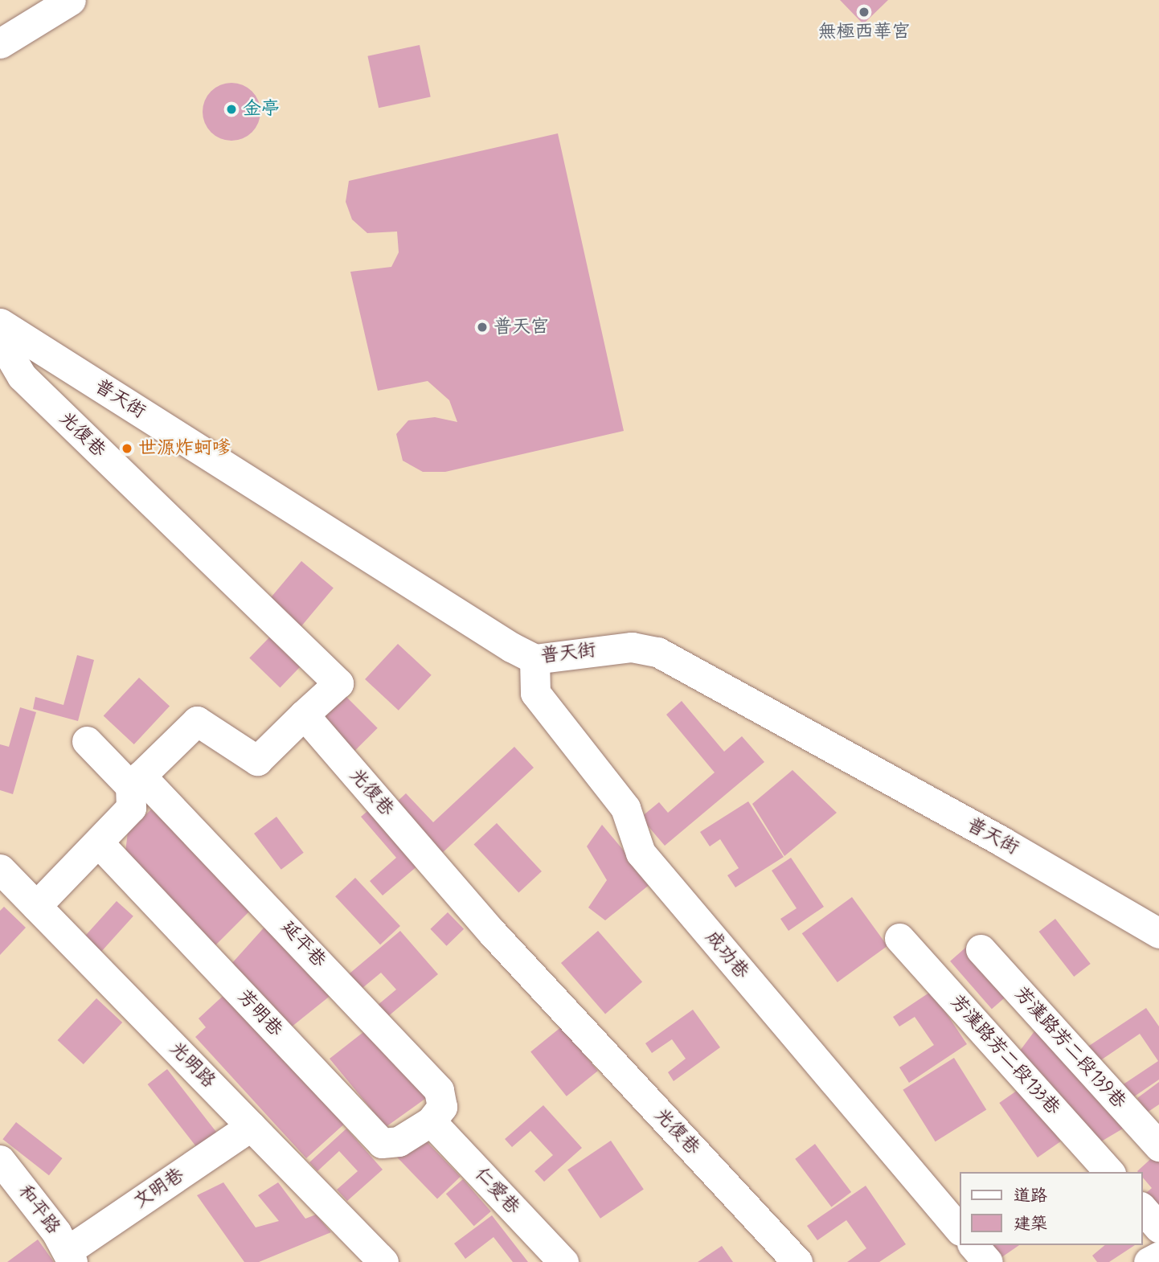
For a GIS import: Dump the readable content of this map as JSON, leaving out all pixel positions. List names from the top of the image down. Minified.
{"streets":{"street":["普天街","光復巷","延平巷","成功巷","芳明巷","芳漢路芳二段139巷","芳漢路芳二段133巷","光明路","文明巷","仁愛巷","和平路"]},"crossings":[["普天街","成功巷"],["延平巷","芳明巷"],["延平巷","仁愛巷"],["芳明巷","仁愛巷"],["光明路","文明巷"],["文明巷","和平路"]],"places":["無極西華宮","金亭","普天宮","世源炸蚵嗲"],"legend":["道路","建築"]}
